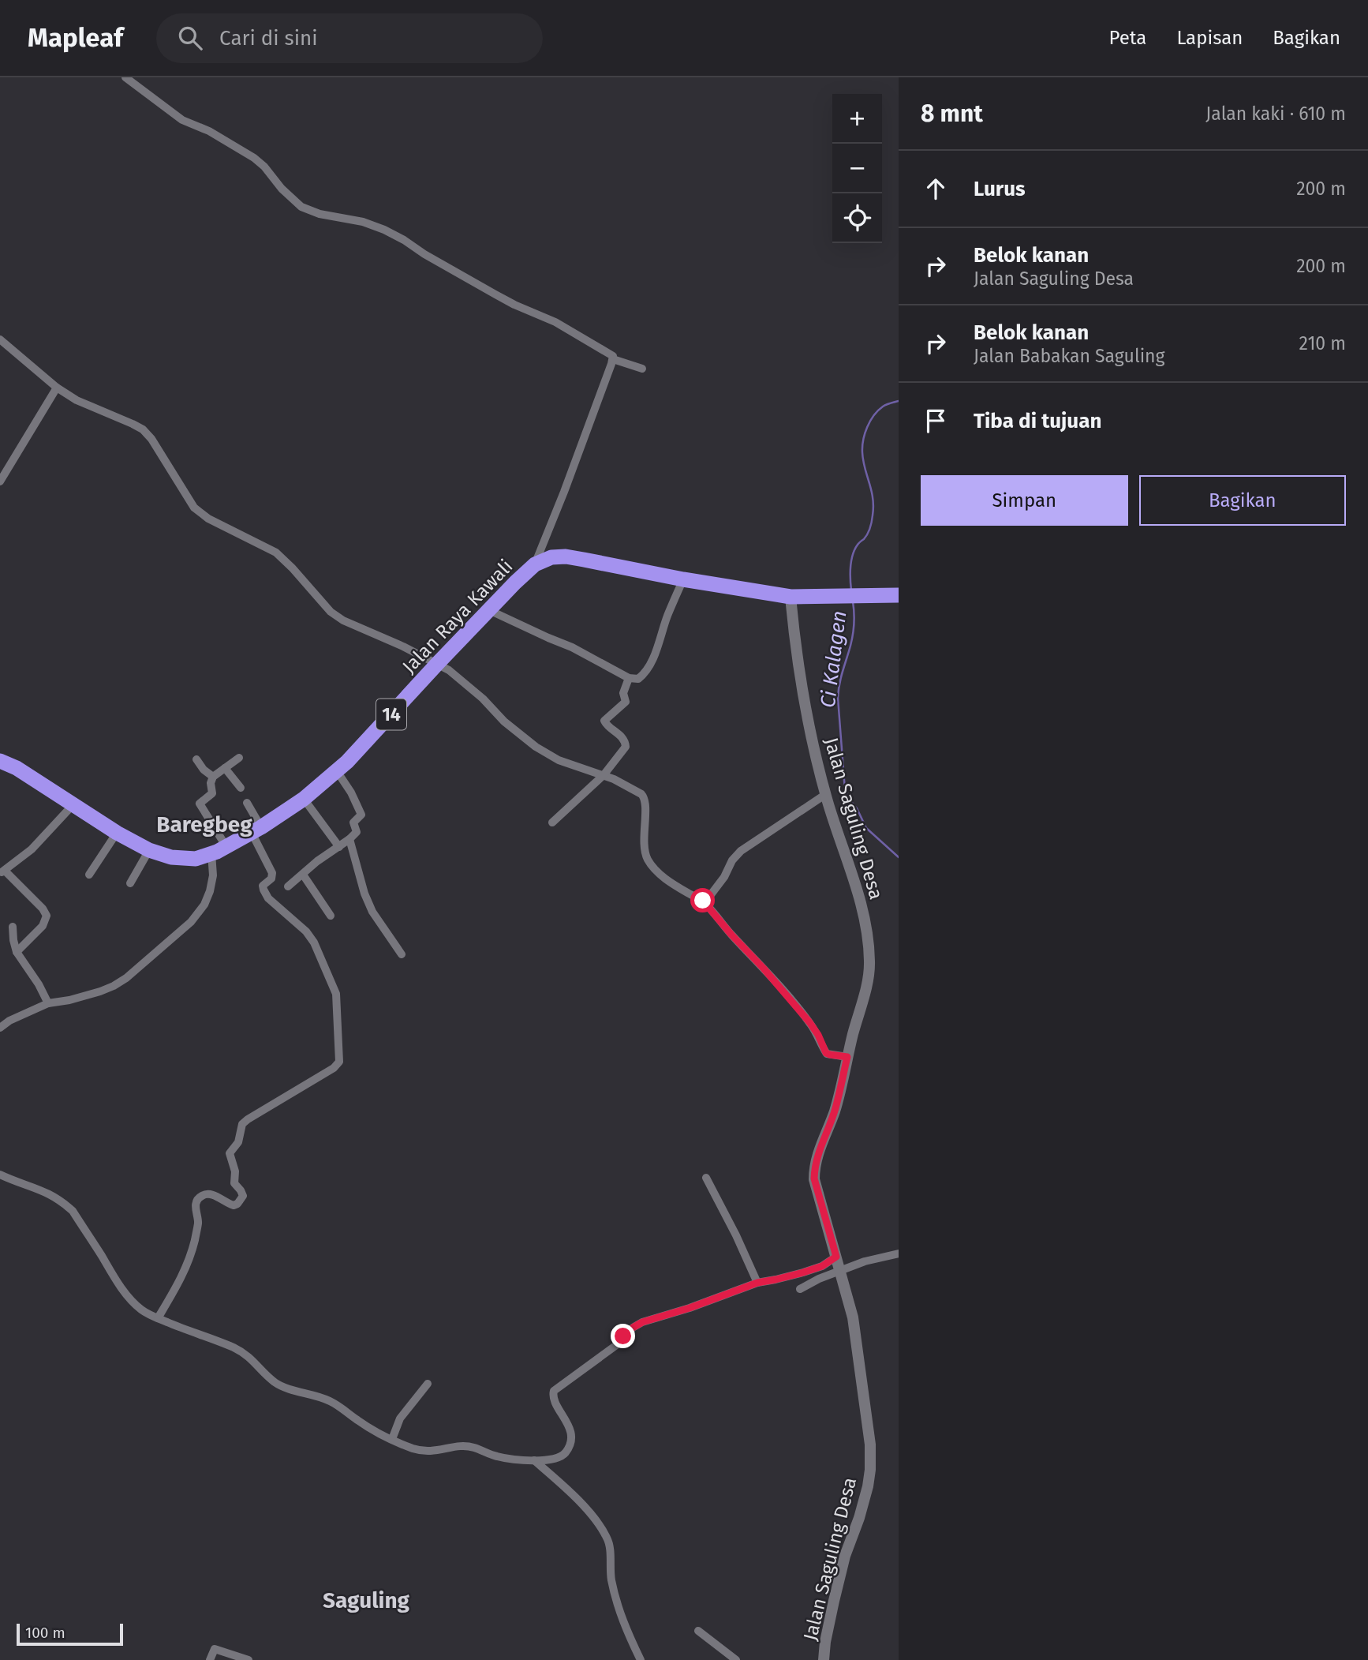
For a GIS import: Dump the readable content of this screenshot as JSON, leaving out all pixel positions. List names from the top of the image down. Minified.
{"streets":{"highway":["Jalan Raya Kawali","14"],"street":["Jalan Saguling Desa"]},"crossings":[["Jalan Raya Kawali","14"],["Jalan Raya Kawali","Jalan Saguling Desa"],["14","Jalan Saguling Desa"]],"districts":["Baregbeg","Saguling"],"water":["Ci Kalagen"],"scale_bar":"100 m","page":{"header":"Mapleaf","search":"Cari di sini","nav":["Peta","Lapisan","Bagikan"],"heading":["8 mnt","Jalan kaki · 610 m"],"map_buttons":["+","−"],"list":[["Lurus","200 m"],["Belok kanan","Jalan Saguling Desa","200 m"],["Belok kanan","Jalan Babakan Saguling","210 m"],"Tiba di tujuan"],"buttons":["Simpan","Bagikan"],"scale":"100 m"}}
